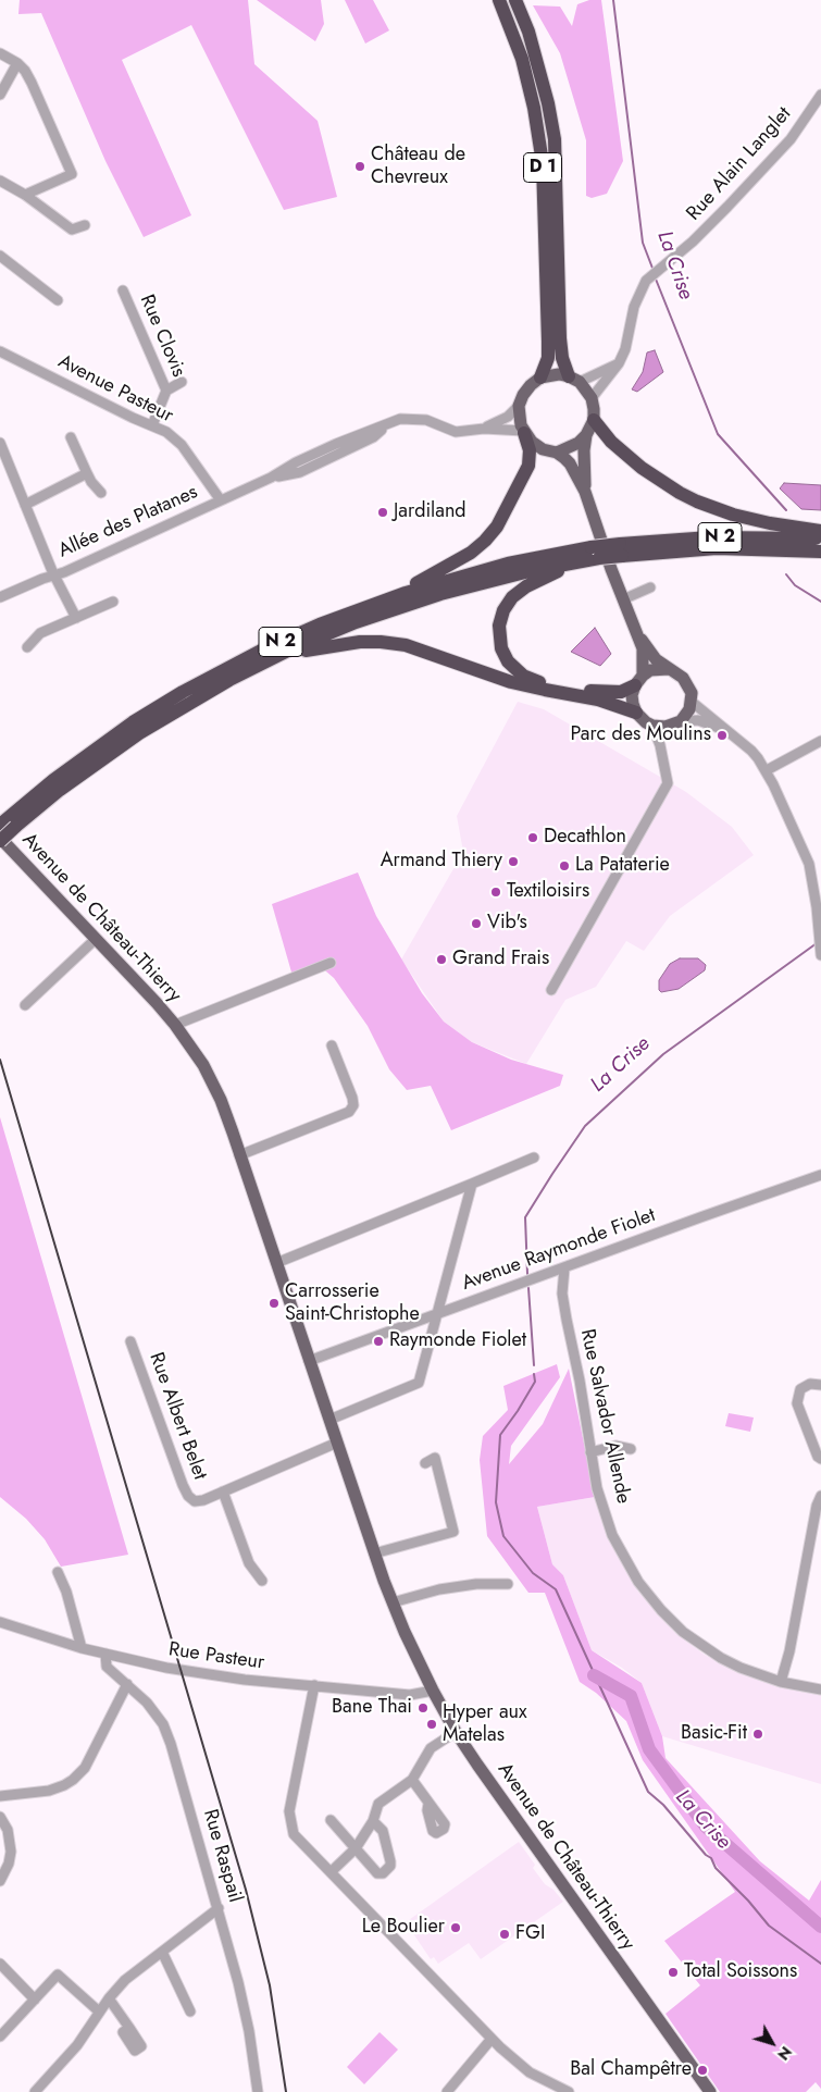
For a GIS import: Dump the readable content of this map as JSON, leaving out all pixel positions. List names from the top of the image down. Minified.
{"streets":{"highway":["D 1","N 2"],"main road":["Avenue de Château-Thierry"],"street":["Rue Alain Langlet","Rue Clovis","Avenue Pasteur","Allée des Platanes","Avenue Raymonde Fiolet","Rue Albert Belet","Rue Salvador Allende","Rue Pasteur","Rue Raspail"]},"crossings":[["Rue Alain Langlet","D 1"],["Rue Alain Langlet","Allée des Platanes"],["D 1","Allée des Platanes"],["Rue Clovis","Avenue Pasteur"],["Avenue Pasteur","Allée des Platanes"],["N 2","Avenue de Château-Thierry"],["Avenue de Château-Thierry","Avenue Raymonde Fiolet"],["Avenue de Château-Thierry","Rue Albert Belet"],["Avenue de Château-Thierry","Rue Pasteur"],["Avenue Raymonde Fiolet","Rue Salvador Allende"],["Rue Pasteur","Rue Raspail"]],"water":["La Crise"],"places":["Château de Chevreux","Jardiland","Parc des Moulins","Decathlon","Armand Thiery","La Pataterie","Textiloisirs","Vib's","Grand Frais","Carrosserie Saint-Christophe","Raymonde Fiolet","Bane Thai","Hyper aux Matelas","Basic-Fit","Le Boulier","FGI","Total Soissons","Bal Champêtre"],"north":"bottom right"}
